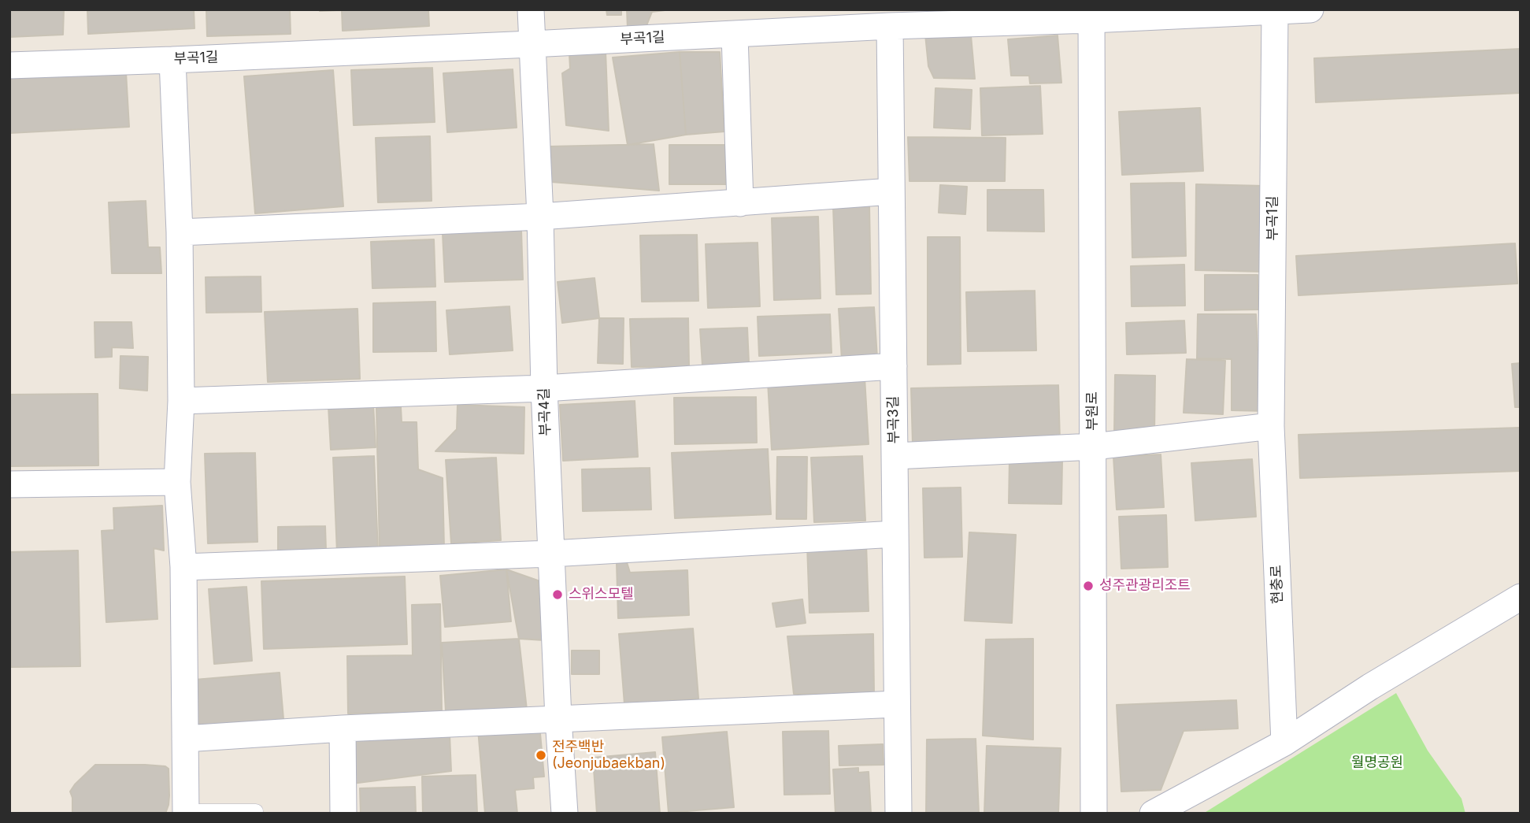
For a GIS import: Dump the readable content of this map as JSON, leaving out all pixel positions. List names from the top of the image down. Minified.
{"streets":{"street":["부곡1길","부원로","부곡4길","부곡3길","현충로"]},"crossings":[["부곡1길","부원로"],["부곡1길","부곡4길"],["부곡1길","부곡3길"],["부곡1길","현충로"]],"parks":["월명공원"],"places":["성주관광리조트","스위스모텔","전주백반 (Jeonjubaekban)"]}
